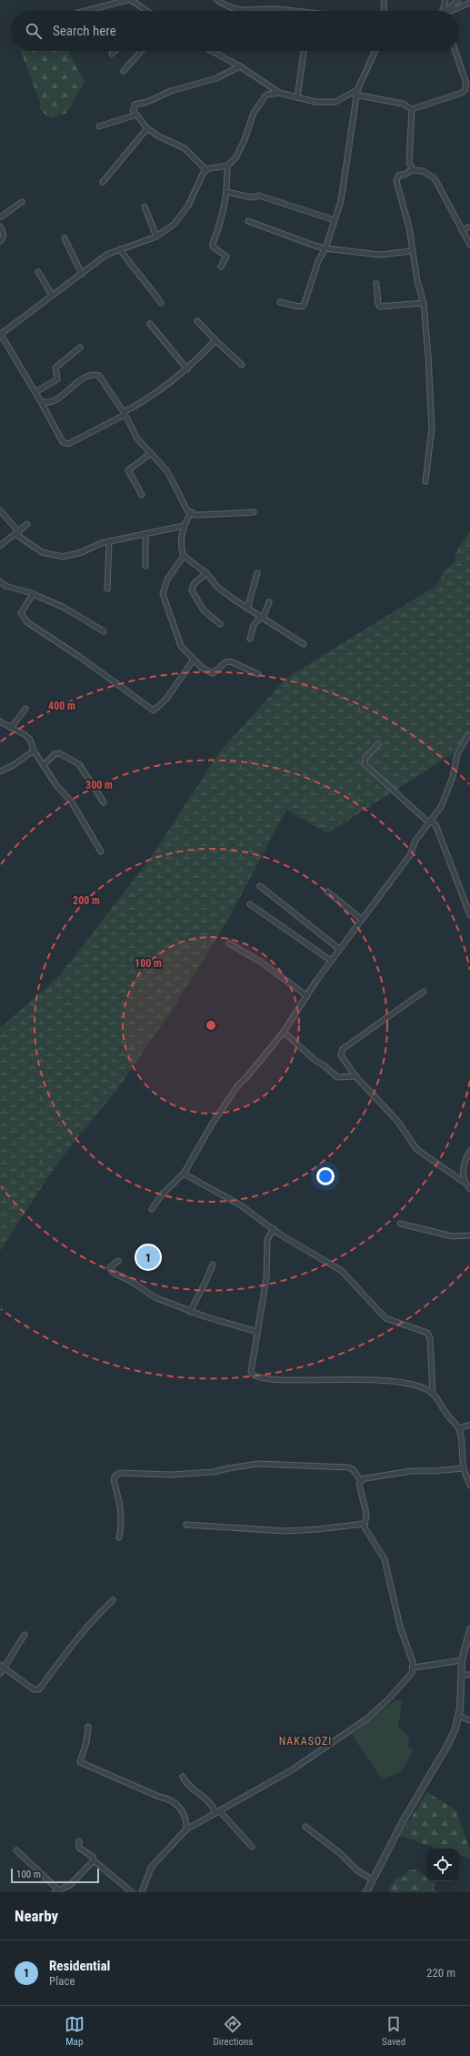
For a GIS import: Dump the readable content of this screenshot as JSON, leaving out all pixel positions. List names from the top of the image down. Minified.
{"districts":["NAKASOZI"],"scale_bar":"100 m","page":{"search":"Search here","pins":"1","scale":"100 m","heading":"Nearby","list":[{"mark":"1","name":"Residential","note":"Place","value":"220 m"}],"nav":["Map","Directions","Saved"]},"rings":["400 m","300 m","200 m","100 m"]}
